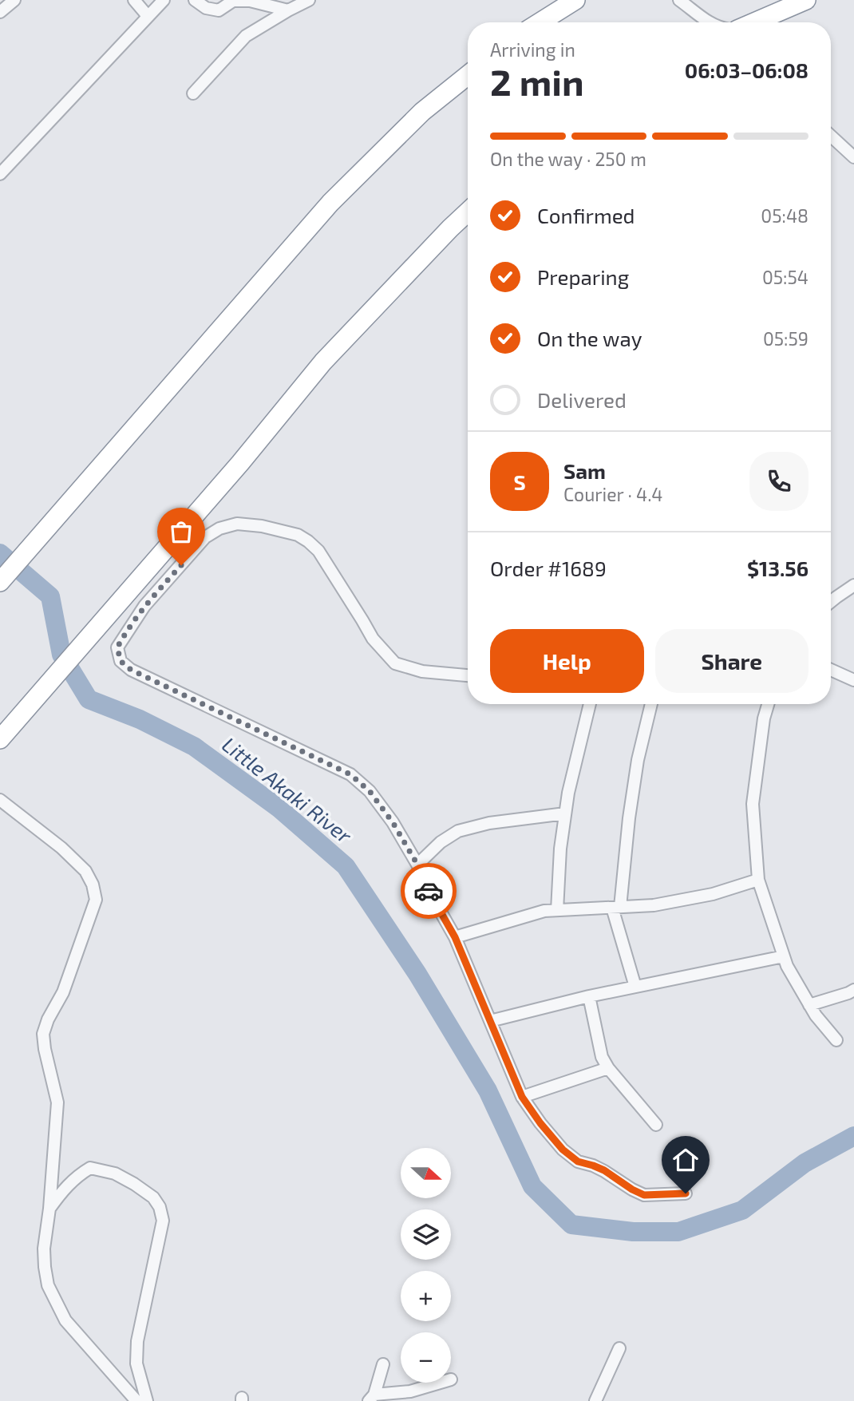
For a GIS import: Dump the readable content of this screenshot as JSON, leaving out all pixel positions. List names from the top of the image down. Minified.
{"water":["Little Akaki River"],"north":"right","page":{"heading":["2 min","Arriving in","06:03–06:08"],"panel":["Sam","Courier · 4.4","Order #1689","$13.56"],"bar":"On the way · 250 m","list":[["Confirmed","05:48"],["Preparing","05:54"],["On the way","05:59"],"Delivered"],"round":"S","buttons":["Help","Share"],"map_buttons":["+","−"]}}
